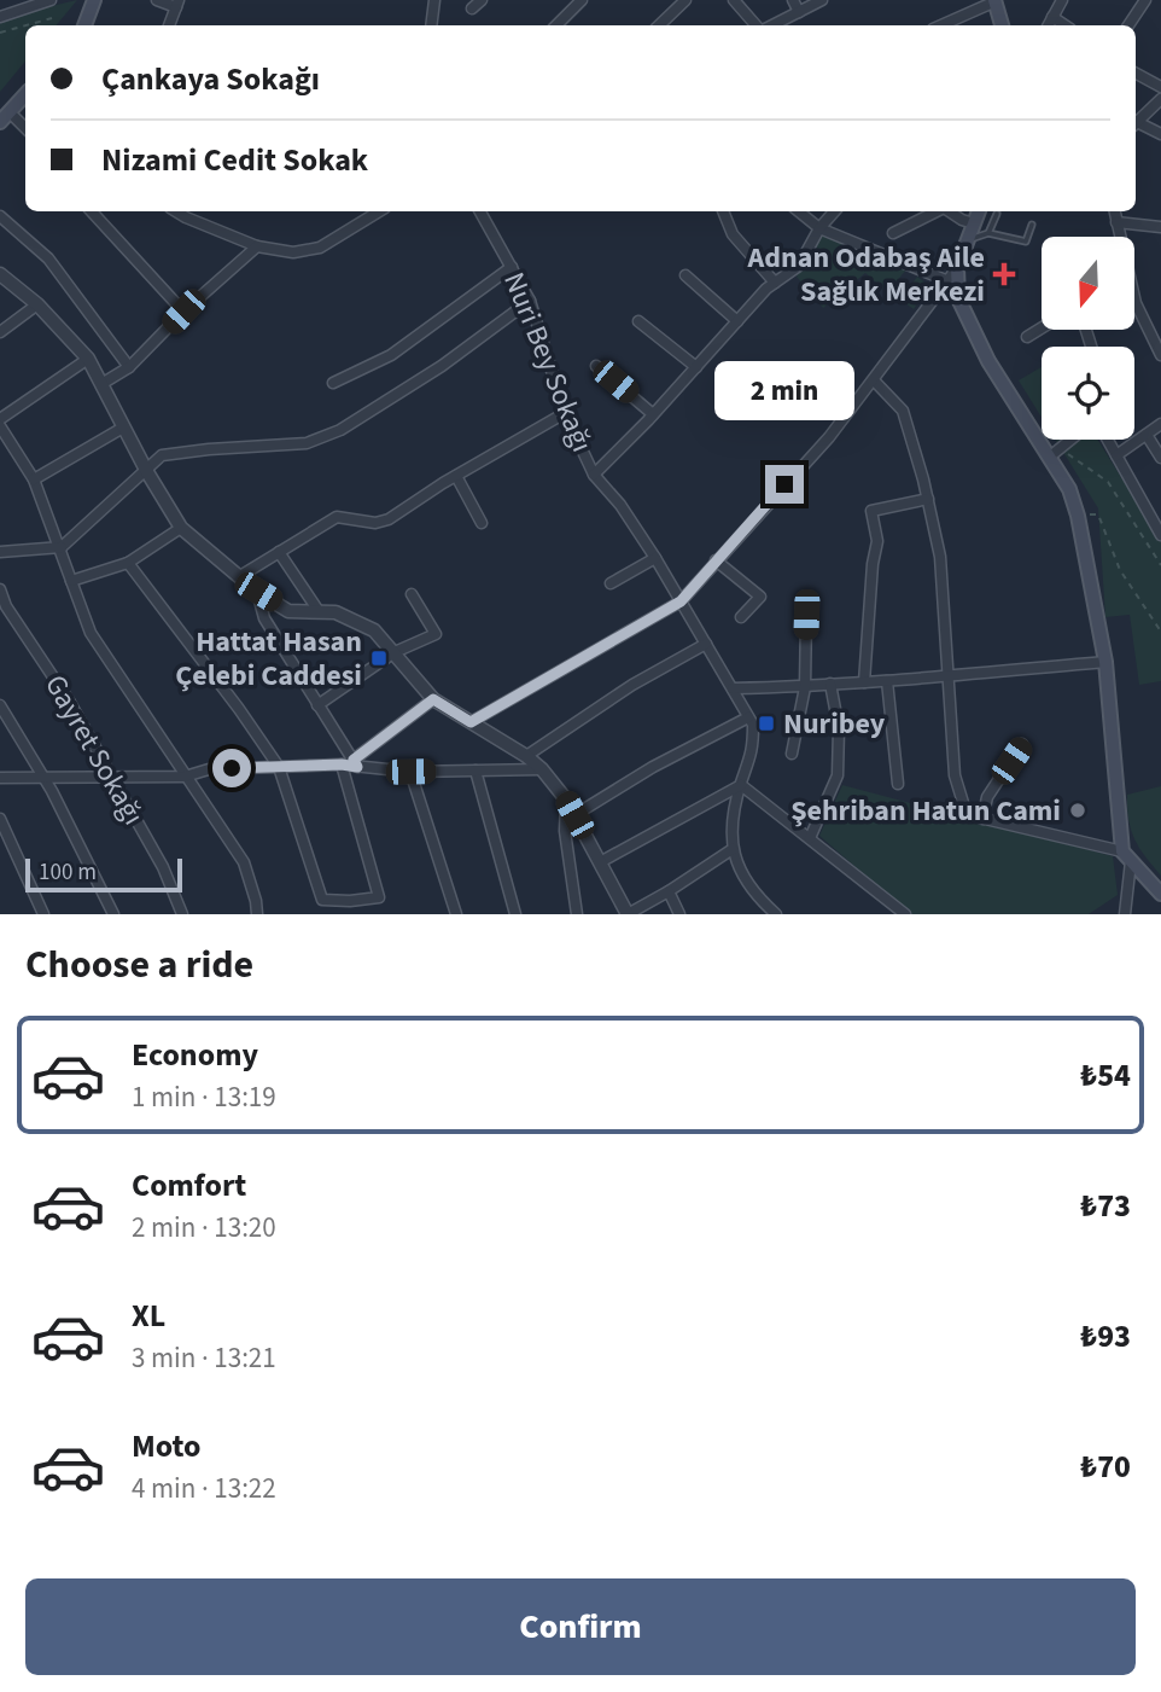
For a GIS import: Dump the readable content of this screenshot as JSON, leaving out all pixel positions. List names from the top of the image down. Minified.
{"streets":{"street":["Nuri Bey Sokağı","Gayret Sokağı"]},"places":{"health":["Adnan Odabaş Aile Sağlık Merkezi"],"transit":["Hattat Hasan Çelebi Caddesi","Nuribey"],"other":["Şehriban Hatun Cami"]},"scale_bar":"100 m","north":"bottom","page":{"banner":["Çankaya Sokağı","Nizami Cedit Sokak"],"bubble":"2 min","scale":"100 m","heading":"Choose a ride","list":[{"name":"Economy","note":"1 min · 13:19","value":"₺54"},{"name":"Comfort","note":"2 min · 13:20","value":"₺73"},{"name":"XL","note":"3 min · 13:21","value":"₺93"},{"name":"Moto","note":"4 min · 13:22","value":"₺70"}],"buttons":"Confirm"}}
